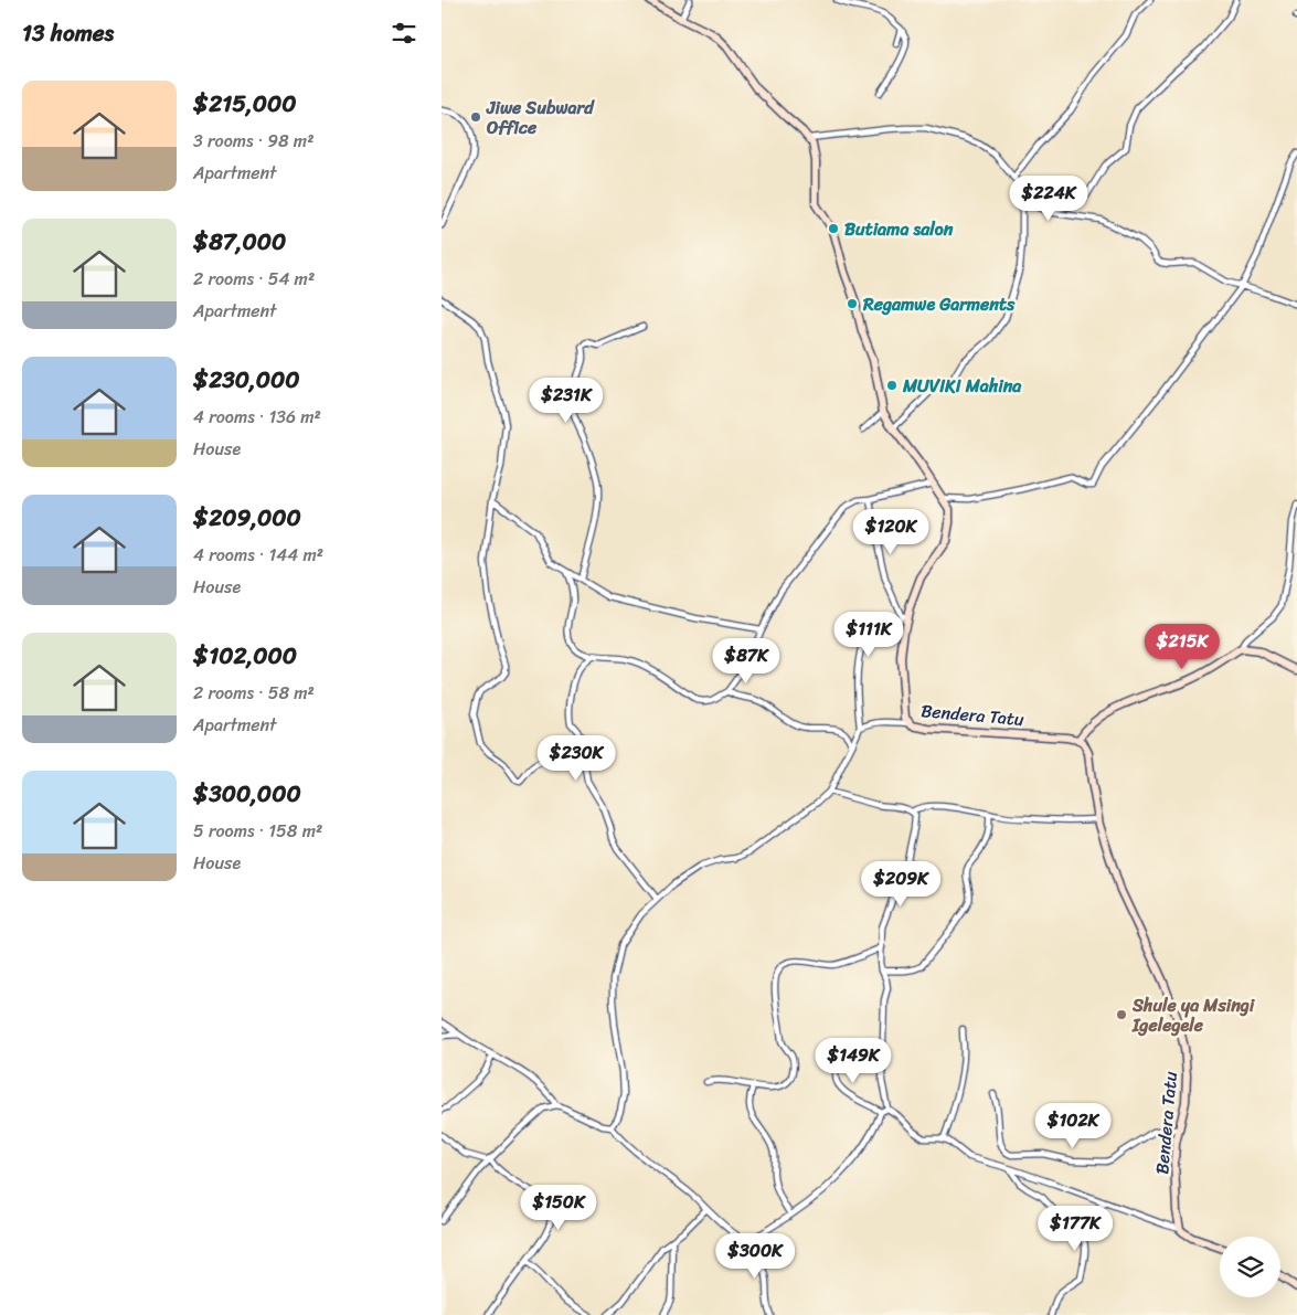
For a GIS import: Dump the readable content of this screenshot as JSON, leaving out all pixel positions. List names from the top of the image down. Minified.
{"streets":{"main road":["Bendera Tatu"]},"places":["Jiwe Subward Office","Butiama salon","Regamwe Garments","MUVIKI Mahina","Shule ya Msingi Igelegele"],"page":{"heading":"13 homes","list":[{"name":"$215,000","note":"3 rooms · 98 m² · Apartment"},{"name":"$87,000","note":"2 rooms · 54 m² · Apartment"},{"name":"$230,000","note":"4 rooms · 136 m² · House"},{"name":"$209,000","note":"4 rooms · 144 m² · House"},{"name":"$102,000","note":"2 rooms · 58 m² · Apartment"},{"name":"$300,000","note":"5 rooms · 158 m² · House"}],"price":["$224K","$231K","$120K","$111K","$215K","$87K","$230K","$209K","$149K","$102K","$150K","$177K","$300K"]}}
